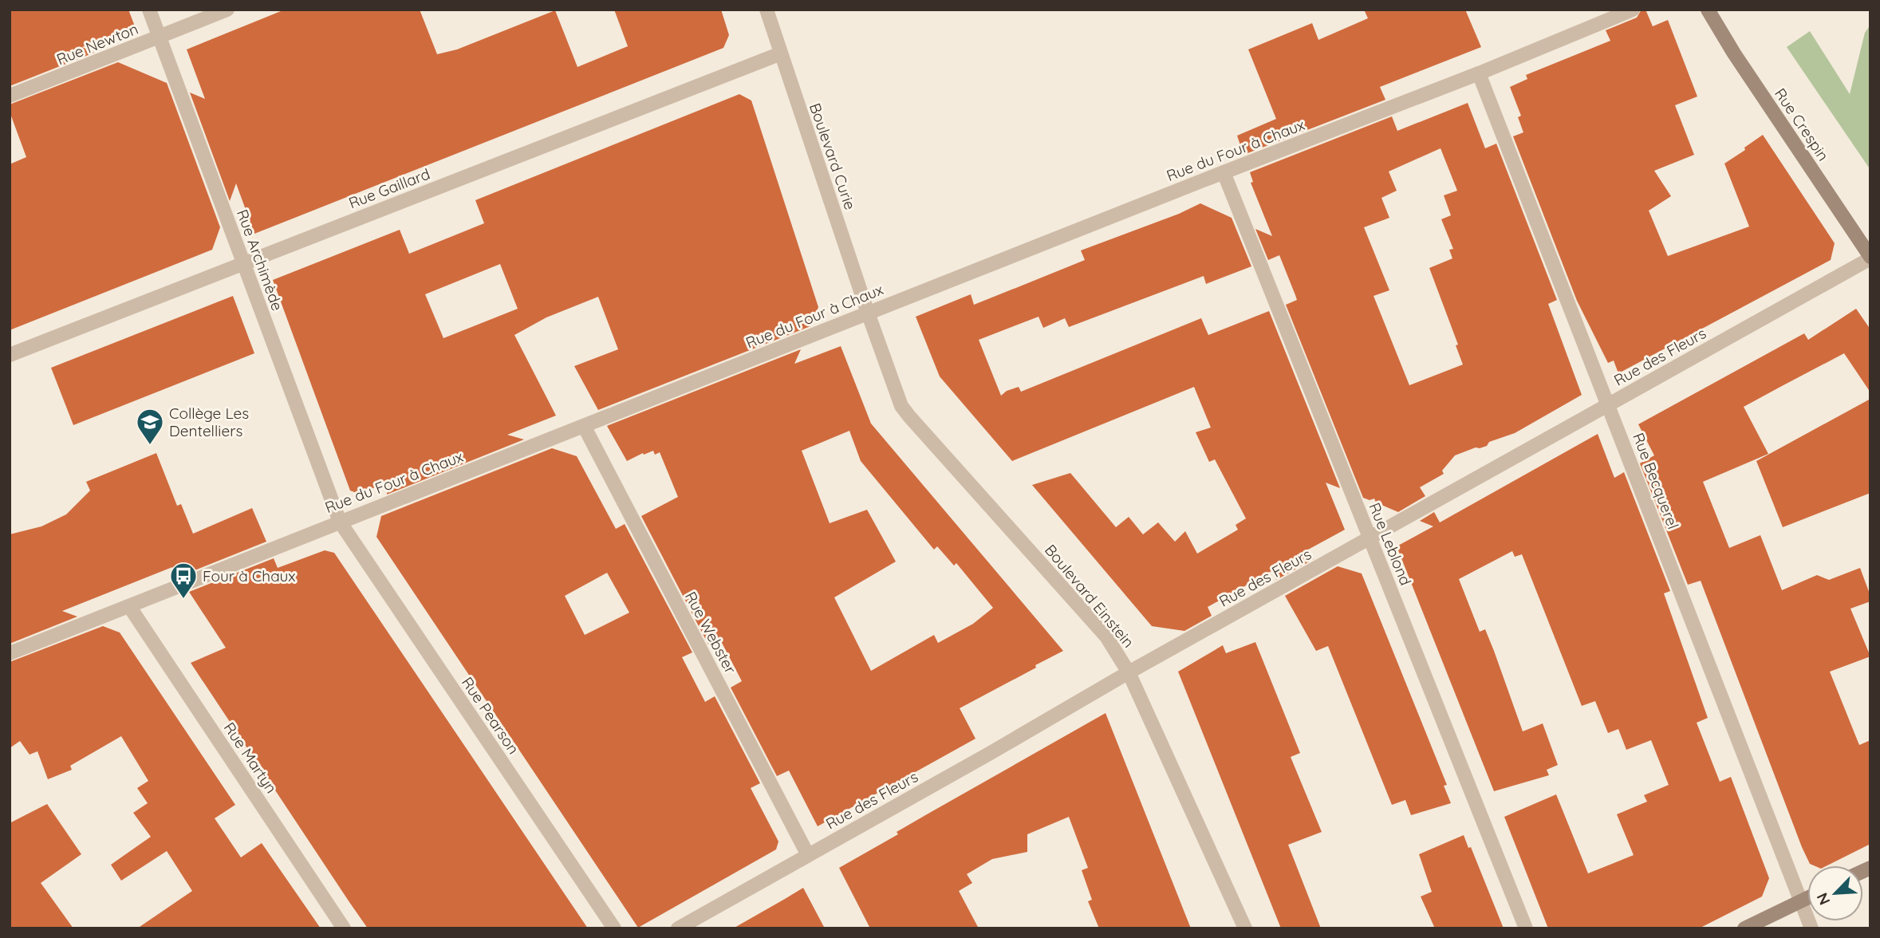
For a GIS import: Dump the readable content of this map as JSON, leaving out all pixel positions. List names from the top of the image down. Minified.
{"streets":{"main road":["Rue Crespin"],"street":["Rue Newton","Rue du Four à Chaux","Boulevard Curie","Rue Gaillard","Rue Archimède","Rue des Fleurs","Rue Becquerel","Rue Leblond","Boulevard Einstein","Rue Webster","Rue Pearson","Rue Martyn"]},"crossings":[["Rue Newton","Rue Archimède"],["Rue Crespin","Rue des Fleurs"],["Rue du Four à Chaux","Boulevard Curie"],["Rue du Four à Chaux","Rue Archimède"],["Rue du Four à Chaux","Rue Becquerel"],["Rue du Four à Chaux","Rue Leblond"],["Rue du Four à Chaux","Boulevard Einstein"],["Rue du Four à Chaux","Rue Webster"],["Rue du Four à Chaux","Rue Pearson"],["Rue du Four à Chaux","Rue Martyn"],["Boulevard Curie","Rue Gaillard"],["Boulevard Curie","Boulevard Einstein"],["Rue Gaillard","Rue Archimède"],["Rue Archimède","Rue Pearson"],["Rue des Fleurs","Rue Becquerel"],["Rue des Fleurs","Rue Leblond"],["Rue des Fleurs","Boulevard Einstein"],["Rue des Fleurs","Rue Webster"]],"places":{"school or university":["Collège Les Dentelliers"],"bus stop":["Four à Chaux"]},"north":"bottom left"}
